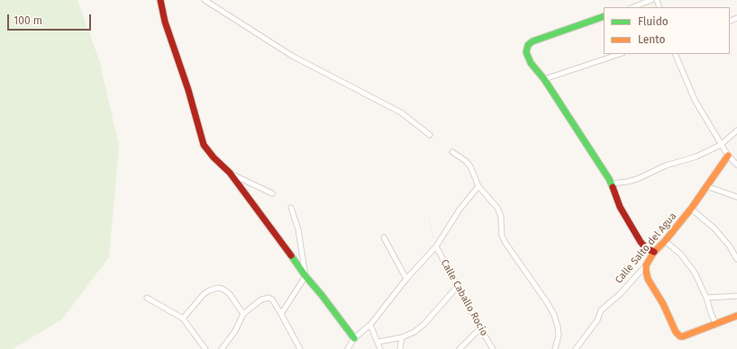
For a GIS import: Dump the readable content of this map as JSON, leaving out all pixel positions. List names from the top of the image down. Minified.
{"streets":{"street":["Calle Salto del Agua","Calle Caballo Rocio"]},"legend":["Fluido","Lento"],"scale_bar":"100 m"}
